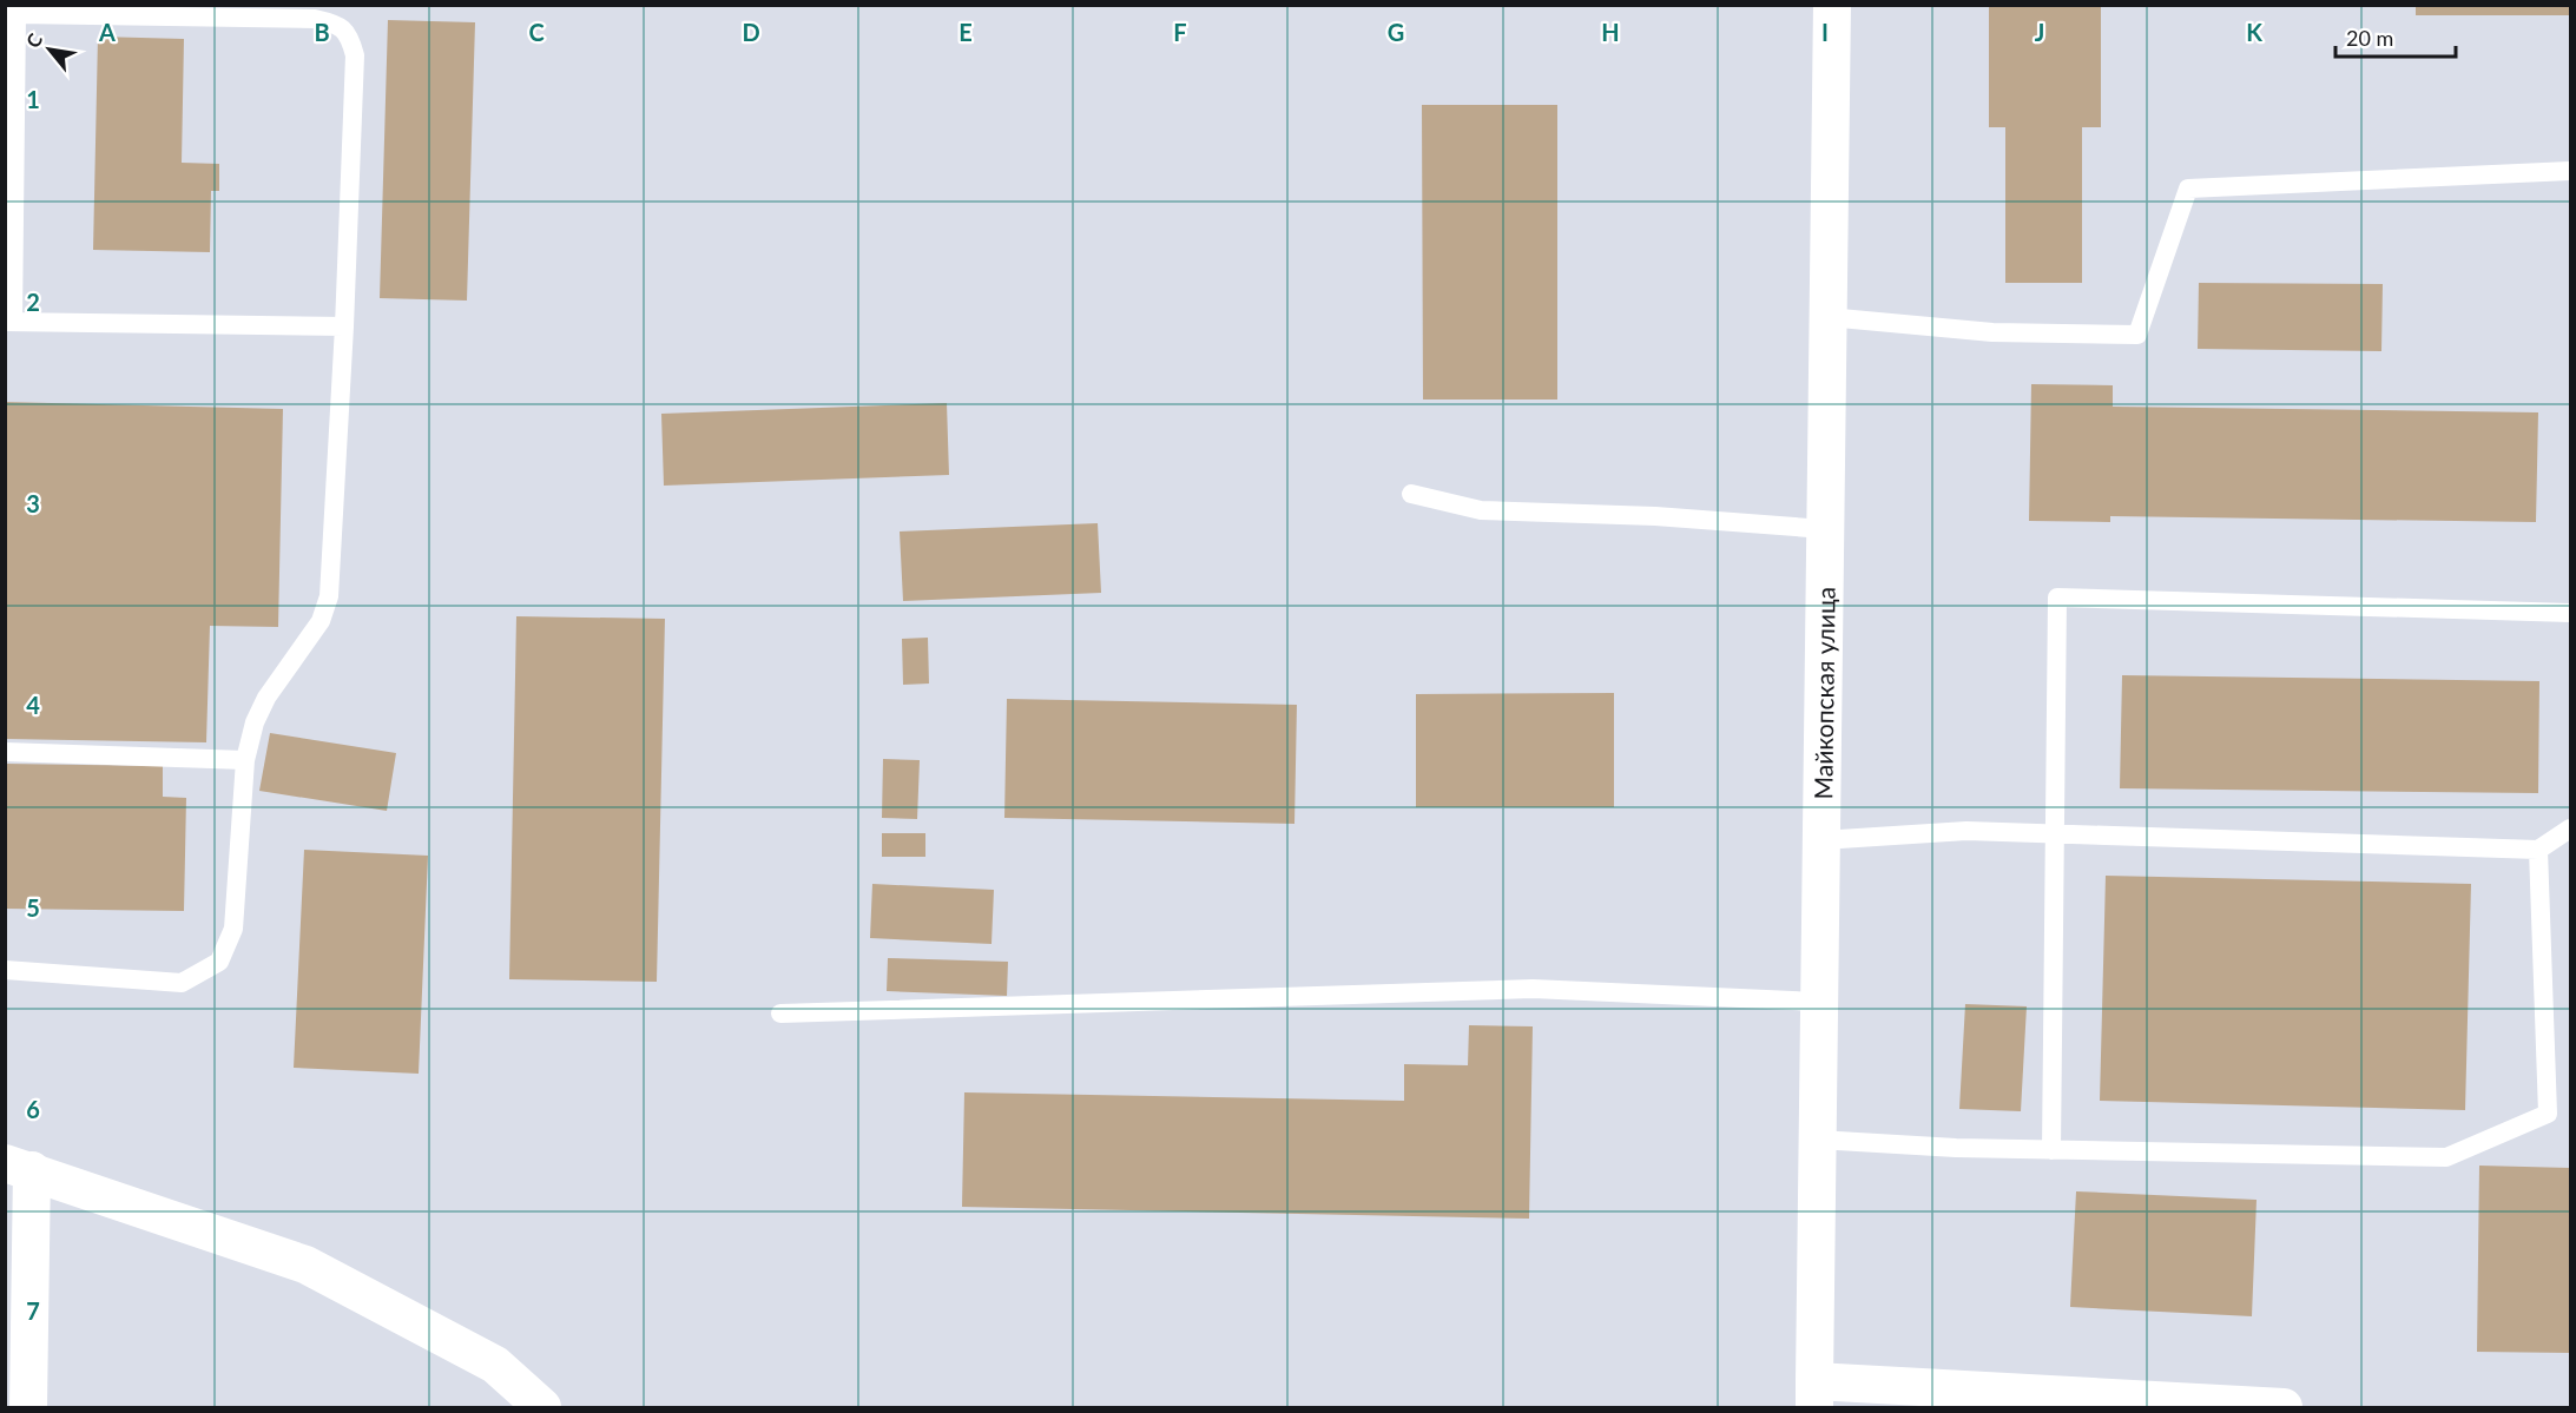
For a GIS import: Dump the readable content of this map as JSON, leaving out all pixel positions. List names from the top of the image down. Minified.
{"streets":{"street":["Майкопская улица"]},"scale_bar":"20 m","north":"top left","grid":{"columns":["A","B","C","D","E","F","G","H","I","J","K"],"rows":["1","2","3","4","5","6","7"]}}
